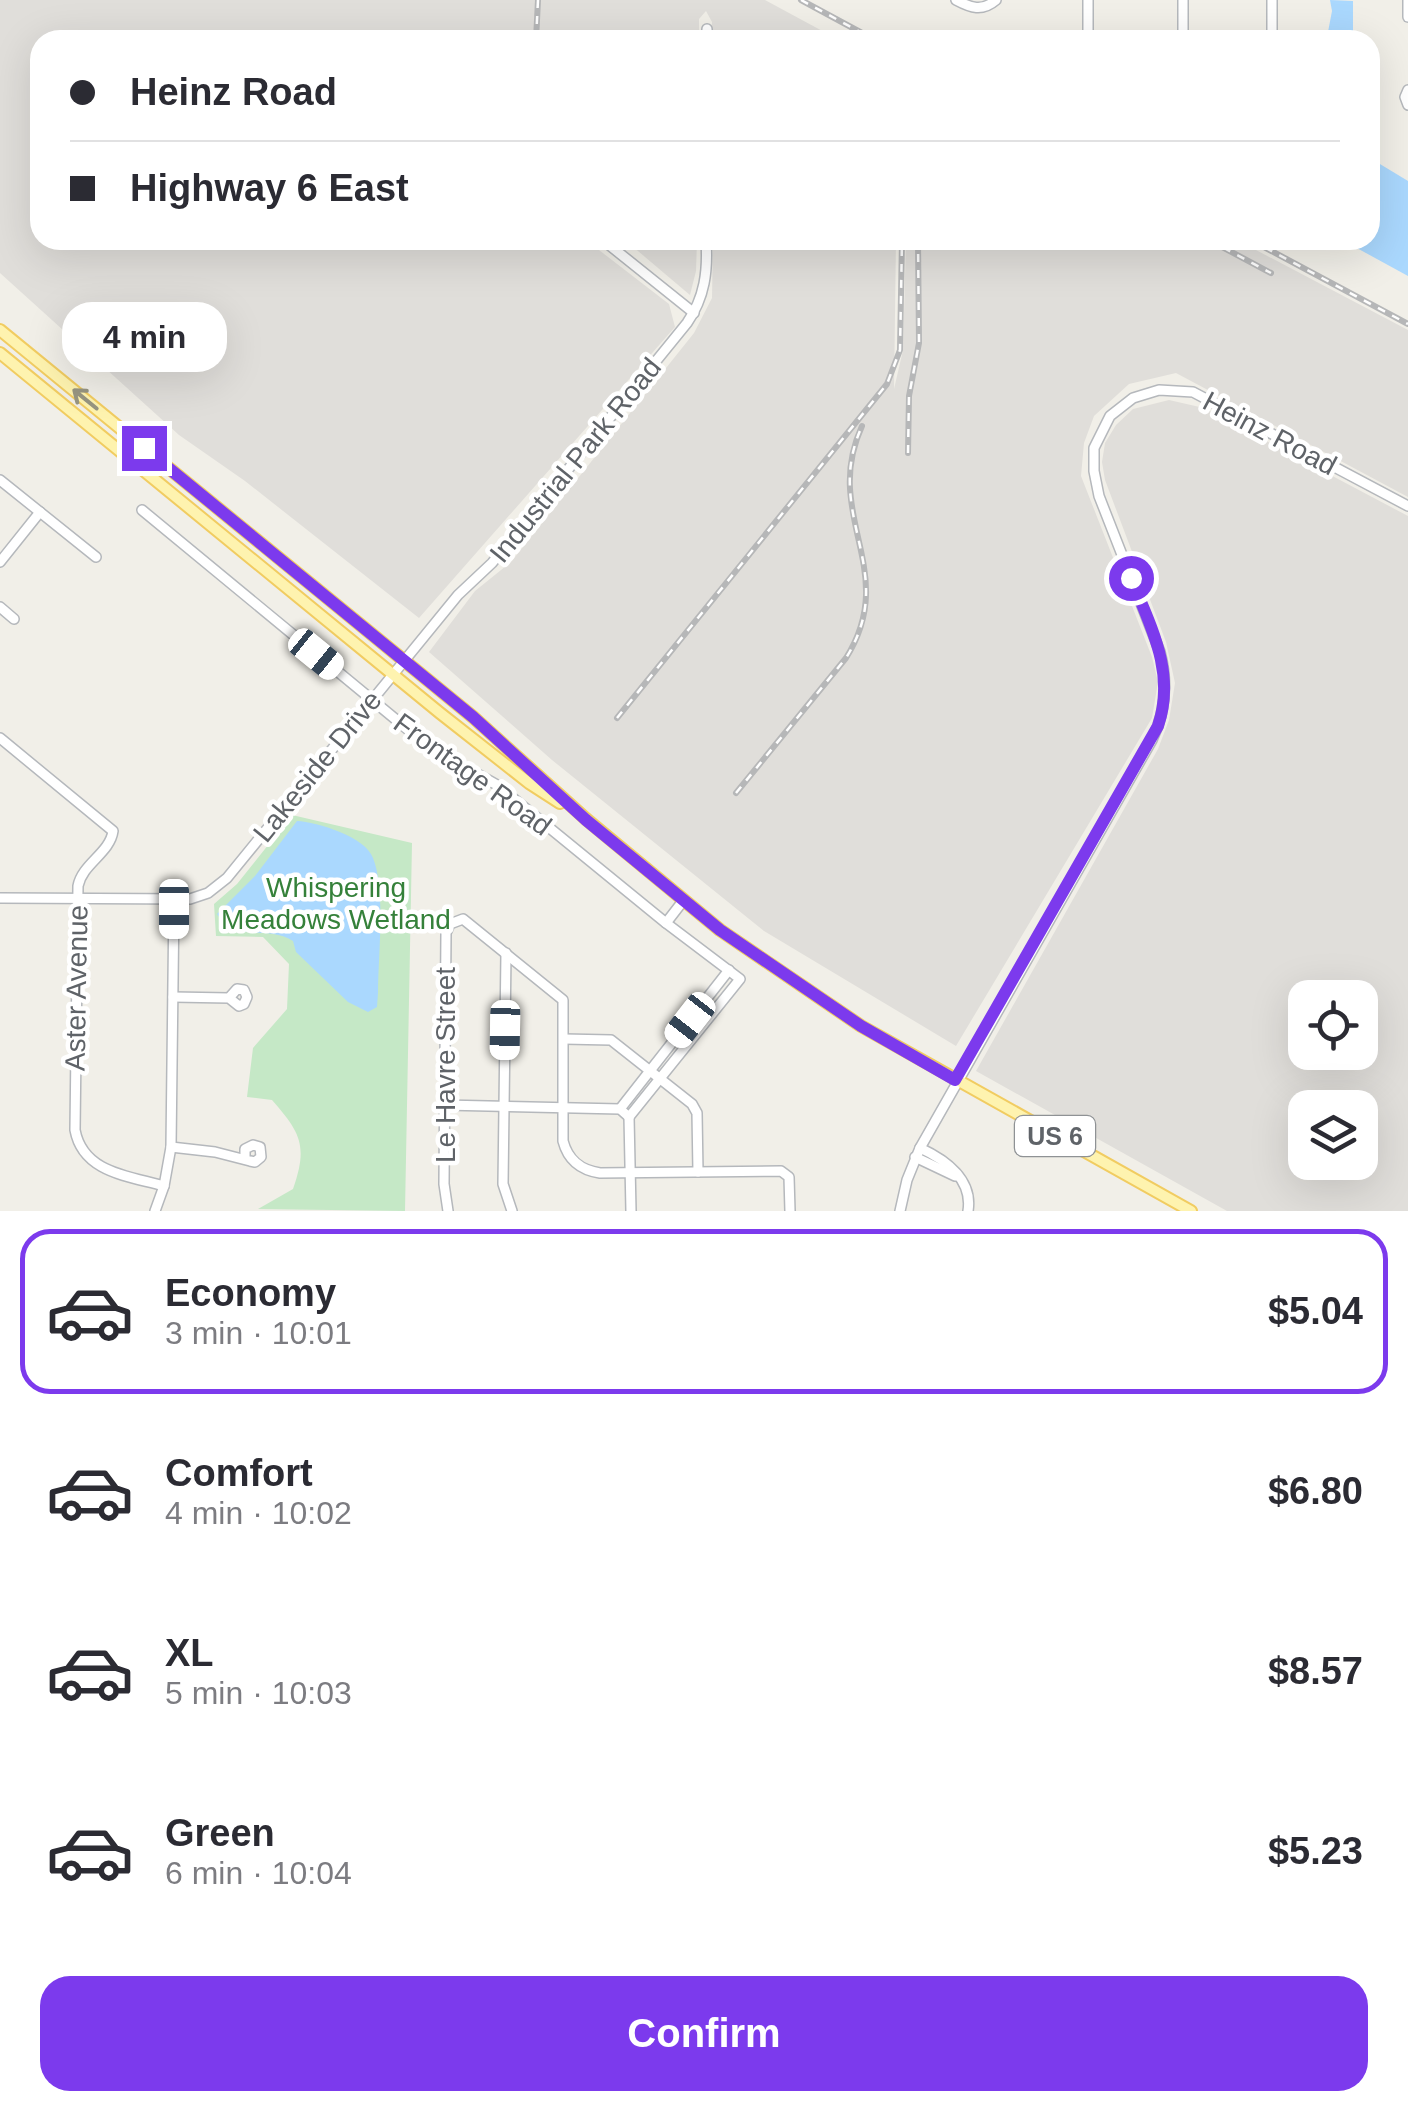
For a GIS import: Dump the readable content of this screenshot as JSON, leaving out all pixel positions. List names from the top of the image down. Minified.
{"streets":{"main road":["US 6"],"street":["Heinz Road","Industrial Park Road","Lakeside Drive","Frontage Road","Aster Avenue","Le Havre Street"]},"crossings":[["Heinz Road","US 6"],["Industrial Park Road","Lakeside Drive"],["Industrial Park Road","US 6"],["Lakeside Drive","Frontage Road"],["Lakeside Drive","Aster Avenue"],["Lakeside Drive","US 6"]],"parks":["Whispering Meadows Wetland"],"page":{"banner":["Heinz Road","Highway 6 East"],"bubble":"4 min","list":[{"name":"Economy","note":"3 min · 10:01","value":"$5.04"},{"name":"Comfort","note":"4 min · 10:02","value":"$6.80"},{"name":"XL","note":"5 min · 10:03","value":"$8.57"},{"name":"Green","note":"6 min · 10:04","value":"$5.23"}],"buttons":"Confirm"}}
